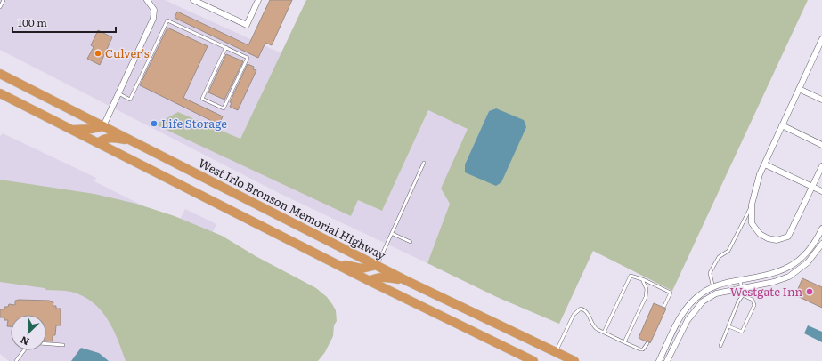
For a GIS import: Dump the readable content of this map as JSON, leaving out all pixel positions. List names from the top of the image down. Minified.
{"streets":{"highway":["West Irlo Bronson Memorial Highway"]},"places":["Culver's","Life Storage","Westgate Inn"],"scale_bar":"100 m","north":"bottom left"}
